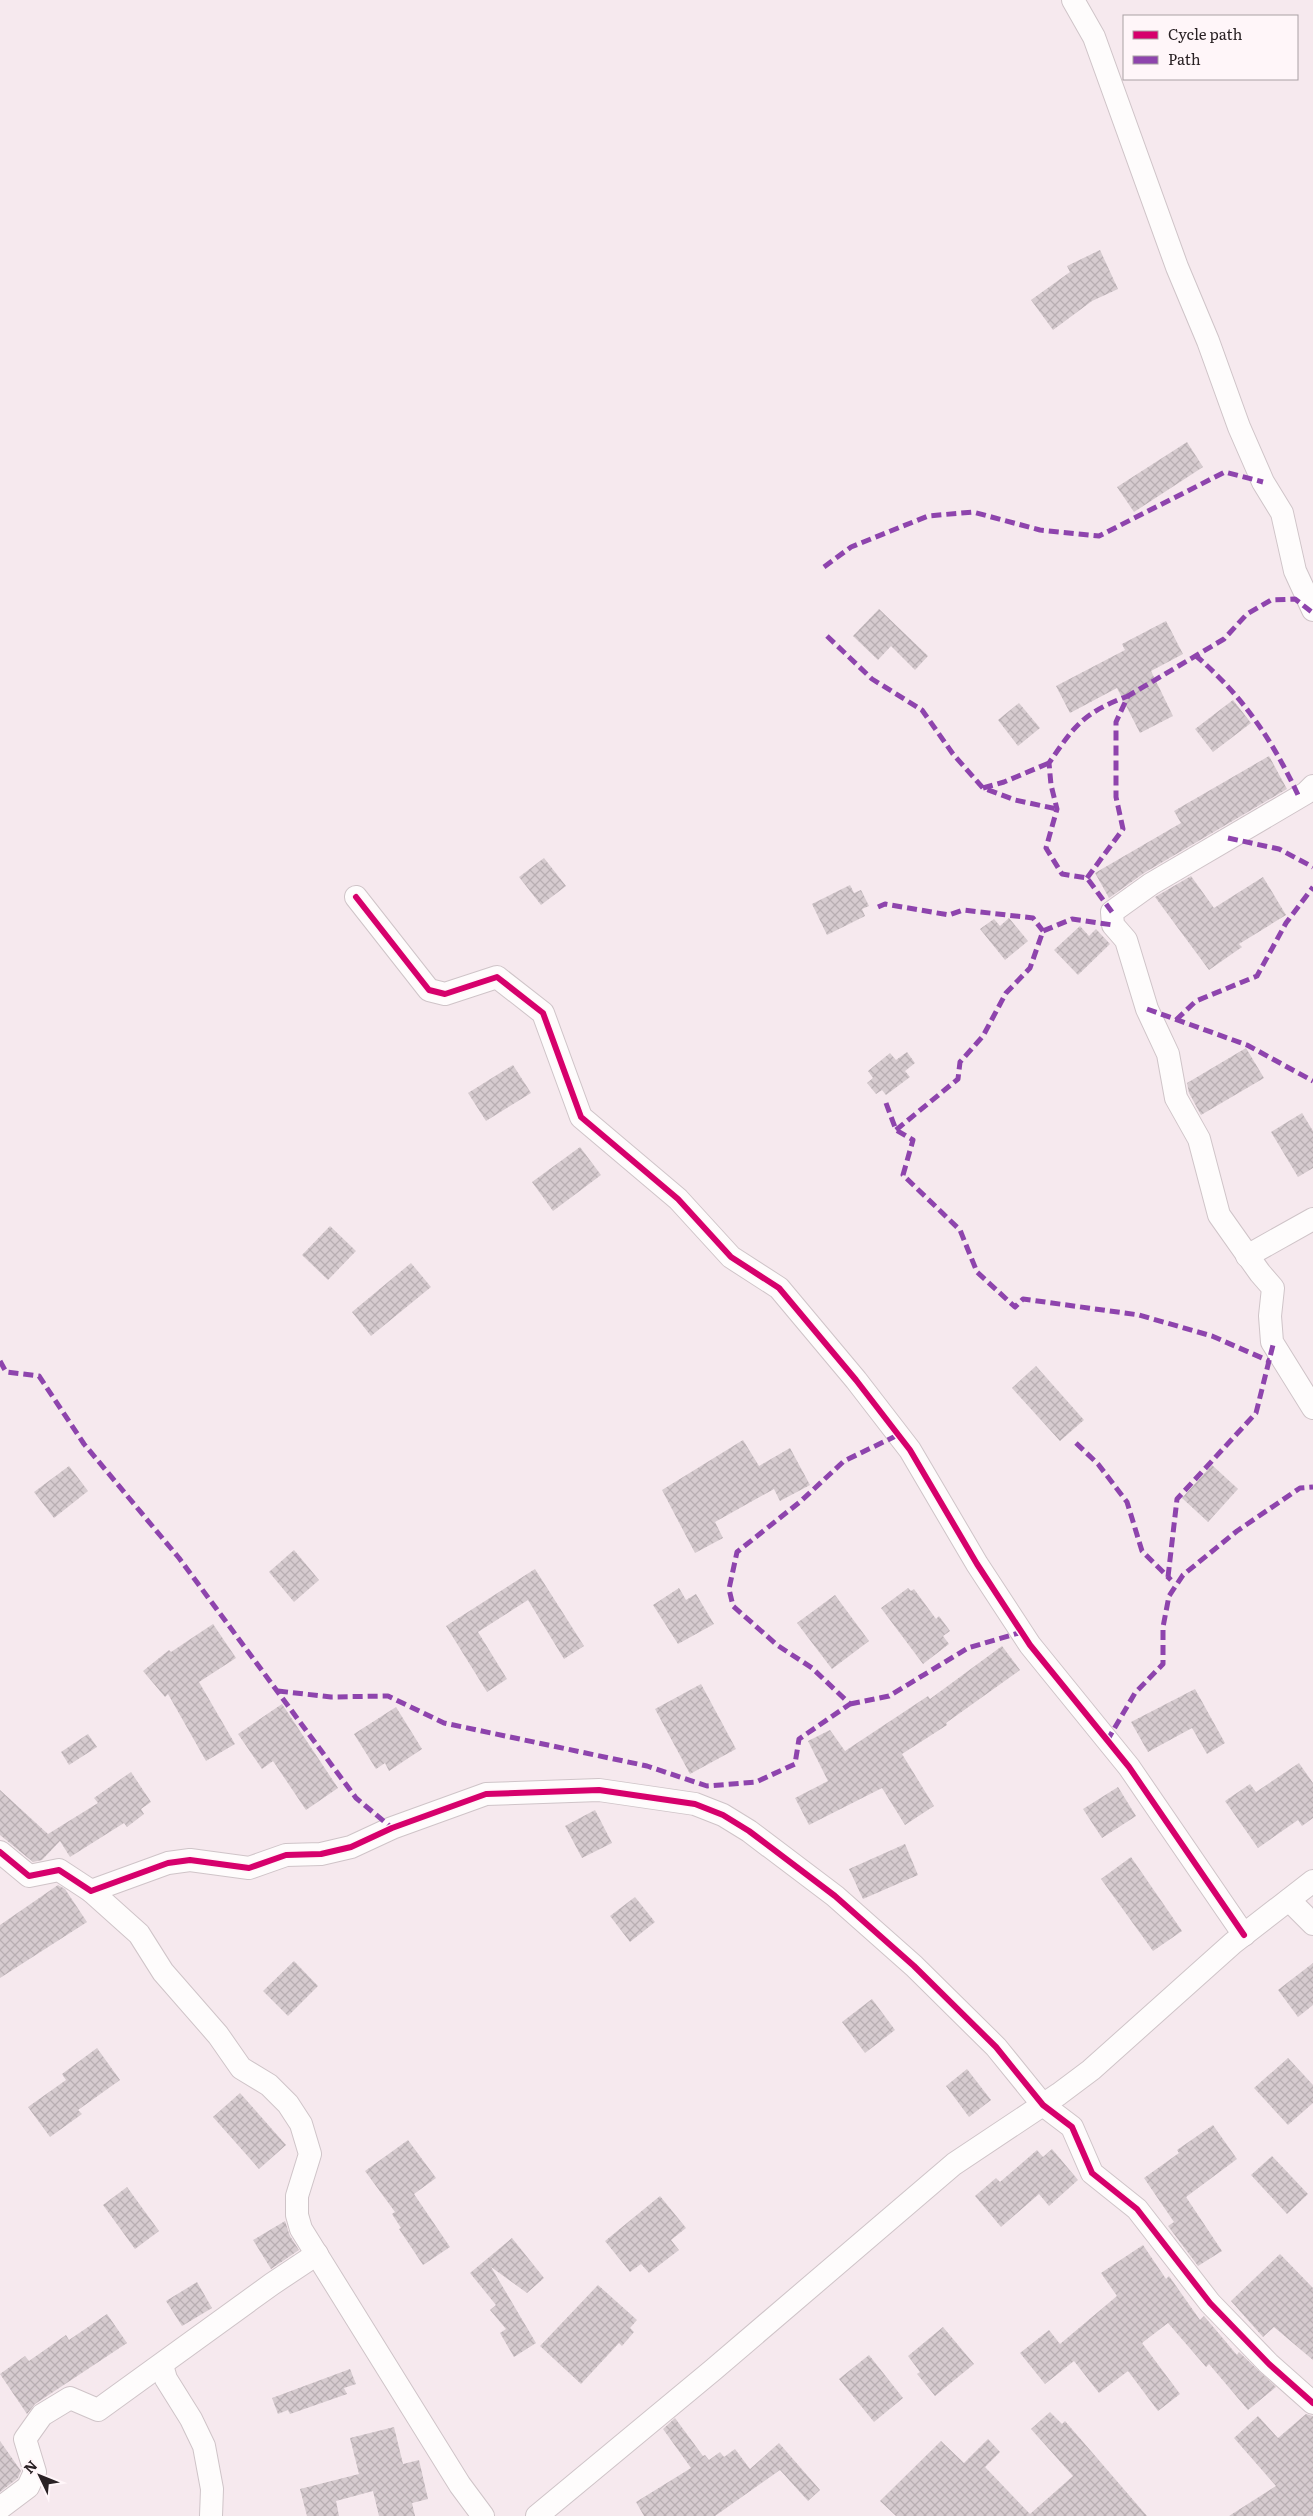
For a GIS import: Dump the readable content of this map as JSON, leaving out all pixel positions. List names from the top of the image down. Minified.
{"legend":["Cycle path","Path"],"north":"top left"}
